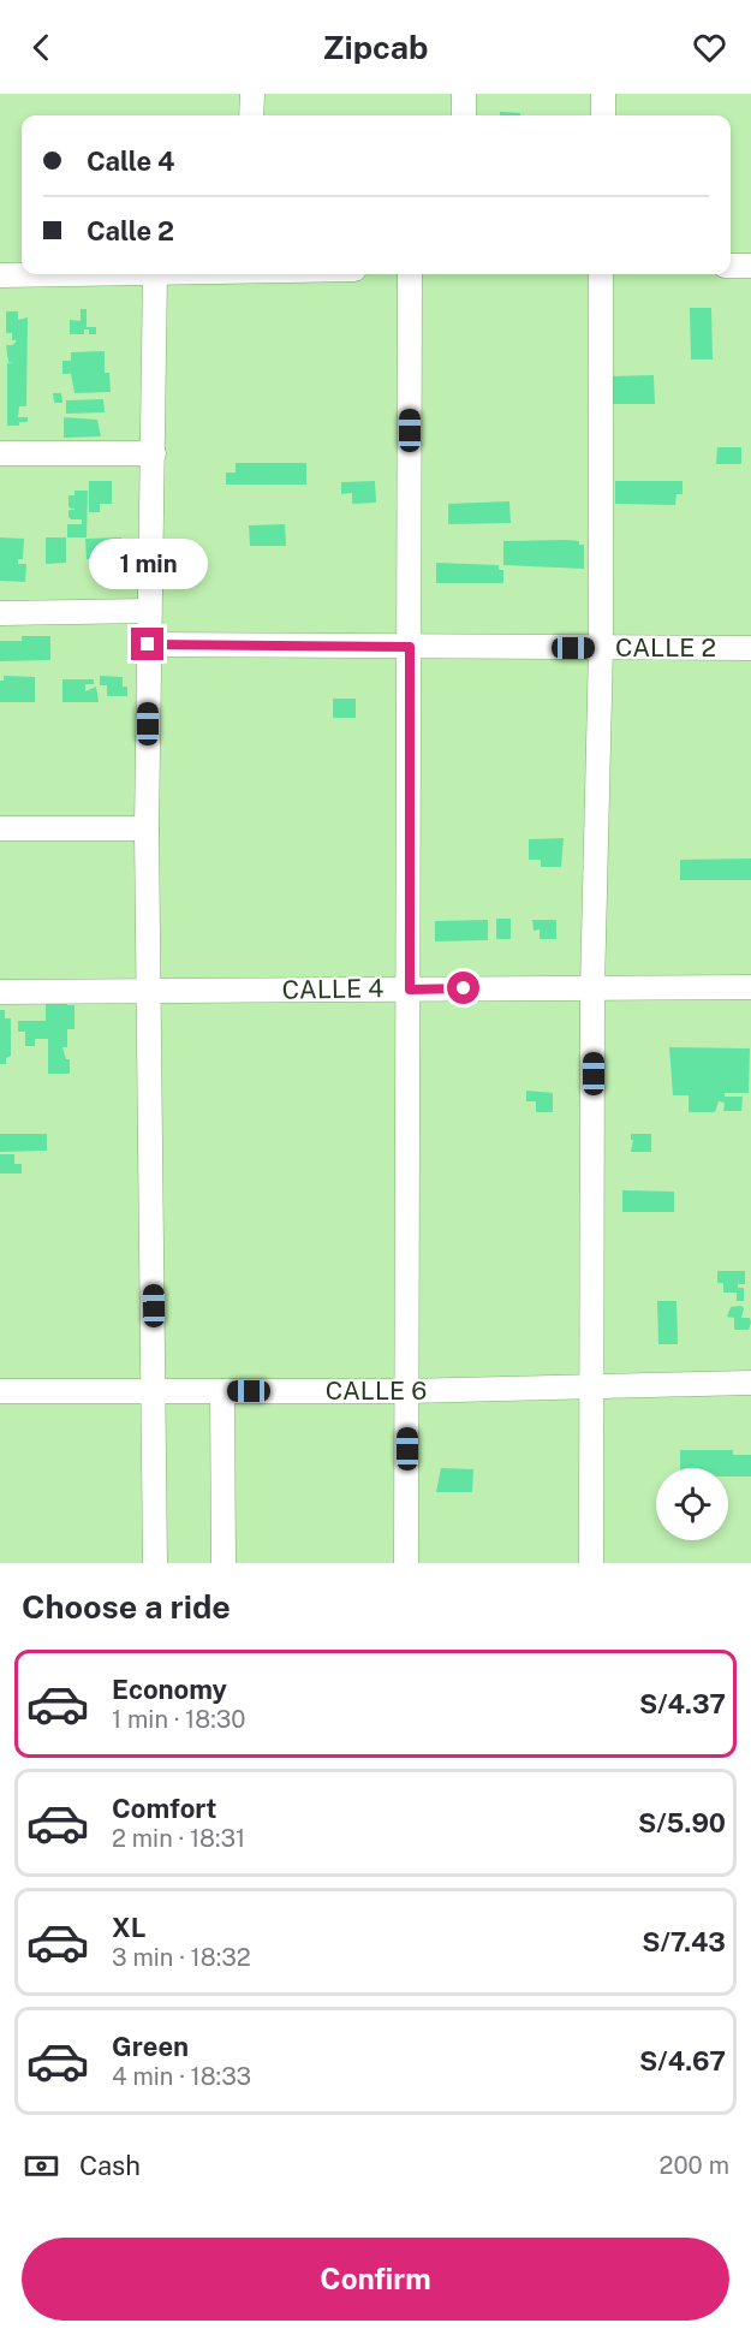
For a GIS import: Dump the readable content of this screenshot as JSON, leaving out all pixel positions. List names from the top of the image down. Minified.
{"streets":{"street":["CALLE 2","CALLE 4","CALLE 6"]},"page":{"header":"Zipcab","banner":["Calle 4","Calle 2"],"bubble":"1 min","heading":"Choose a ride","list":[{"name":"Economy","note":"1 min · 18:30","value":"S/4.37"},{"name":"Comfort","note":"2 min · 18:31","value":"S/5.90"},{"name":"XL","note":"3 min · 18:32","value":"S/7.43"},{"name":"Green","note":"4 min · 18:33","value":"S/4.67"}],"pay":["Cash","200 m"],"buttons":"Confirm"}}
